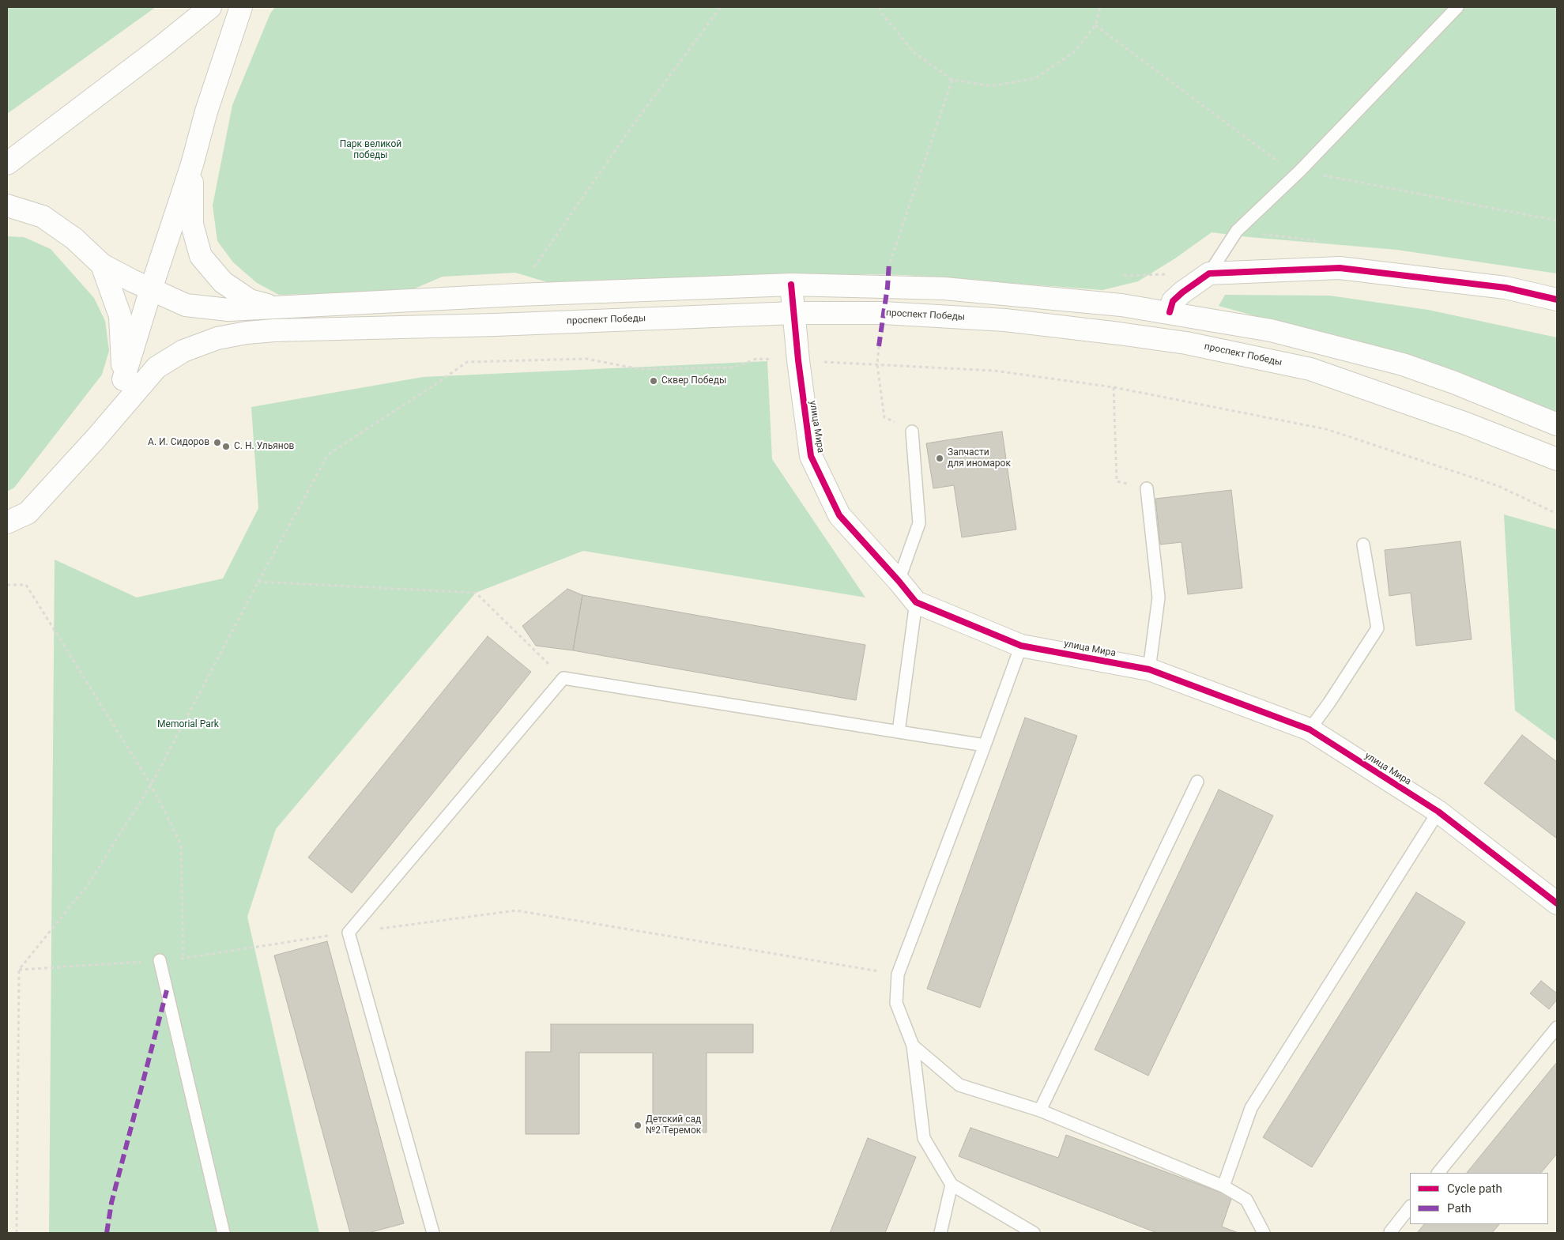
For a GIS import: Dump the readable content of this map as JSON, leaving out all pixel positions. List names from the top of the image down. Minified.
{"streets":{"main road":["проспект Победы","улица Мира"]},"crossings":[["проспект Победы","улица Мира"]],"parks":["Парк великой победы","Memorial Park"],"places":["Сквер Победы","А. И. Сидоров","С. Н. Ульянов","Запчасти для иномарок","Детский сад №2 Теремок"],"legend":["Cycle path","Path"]}
